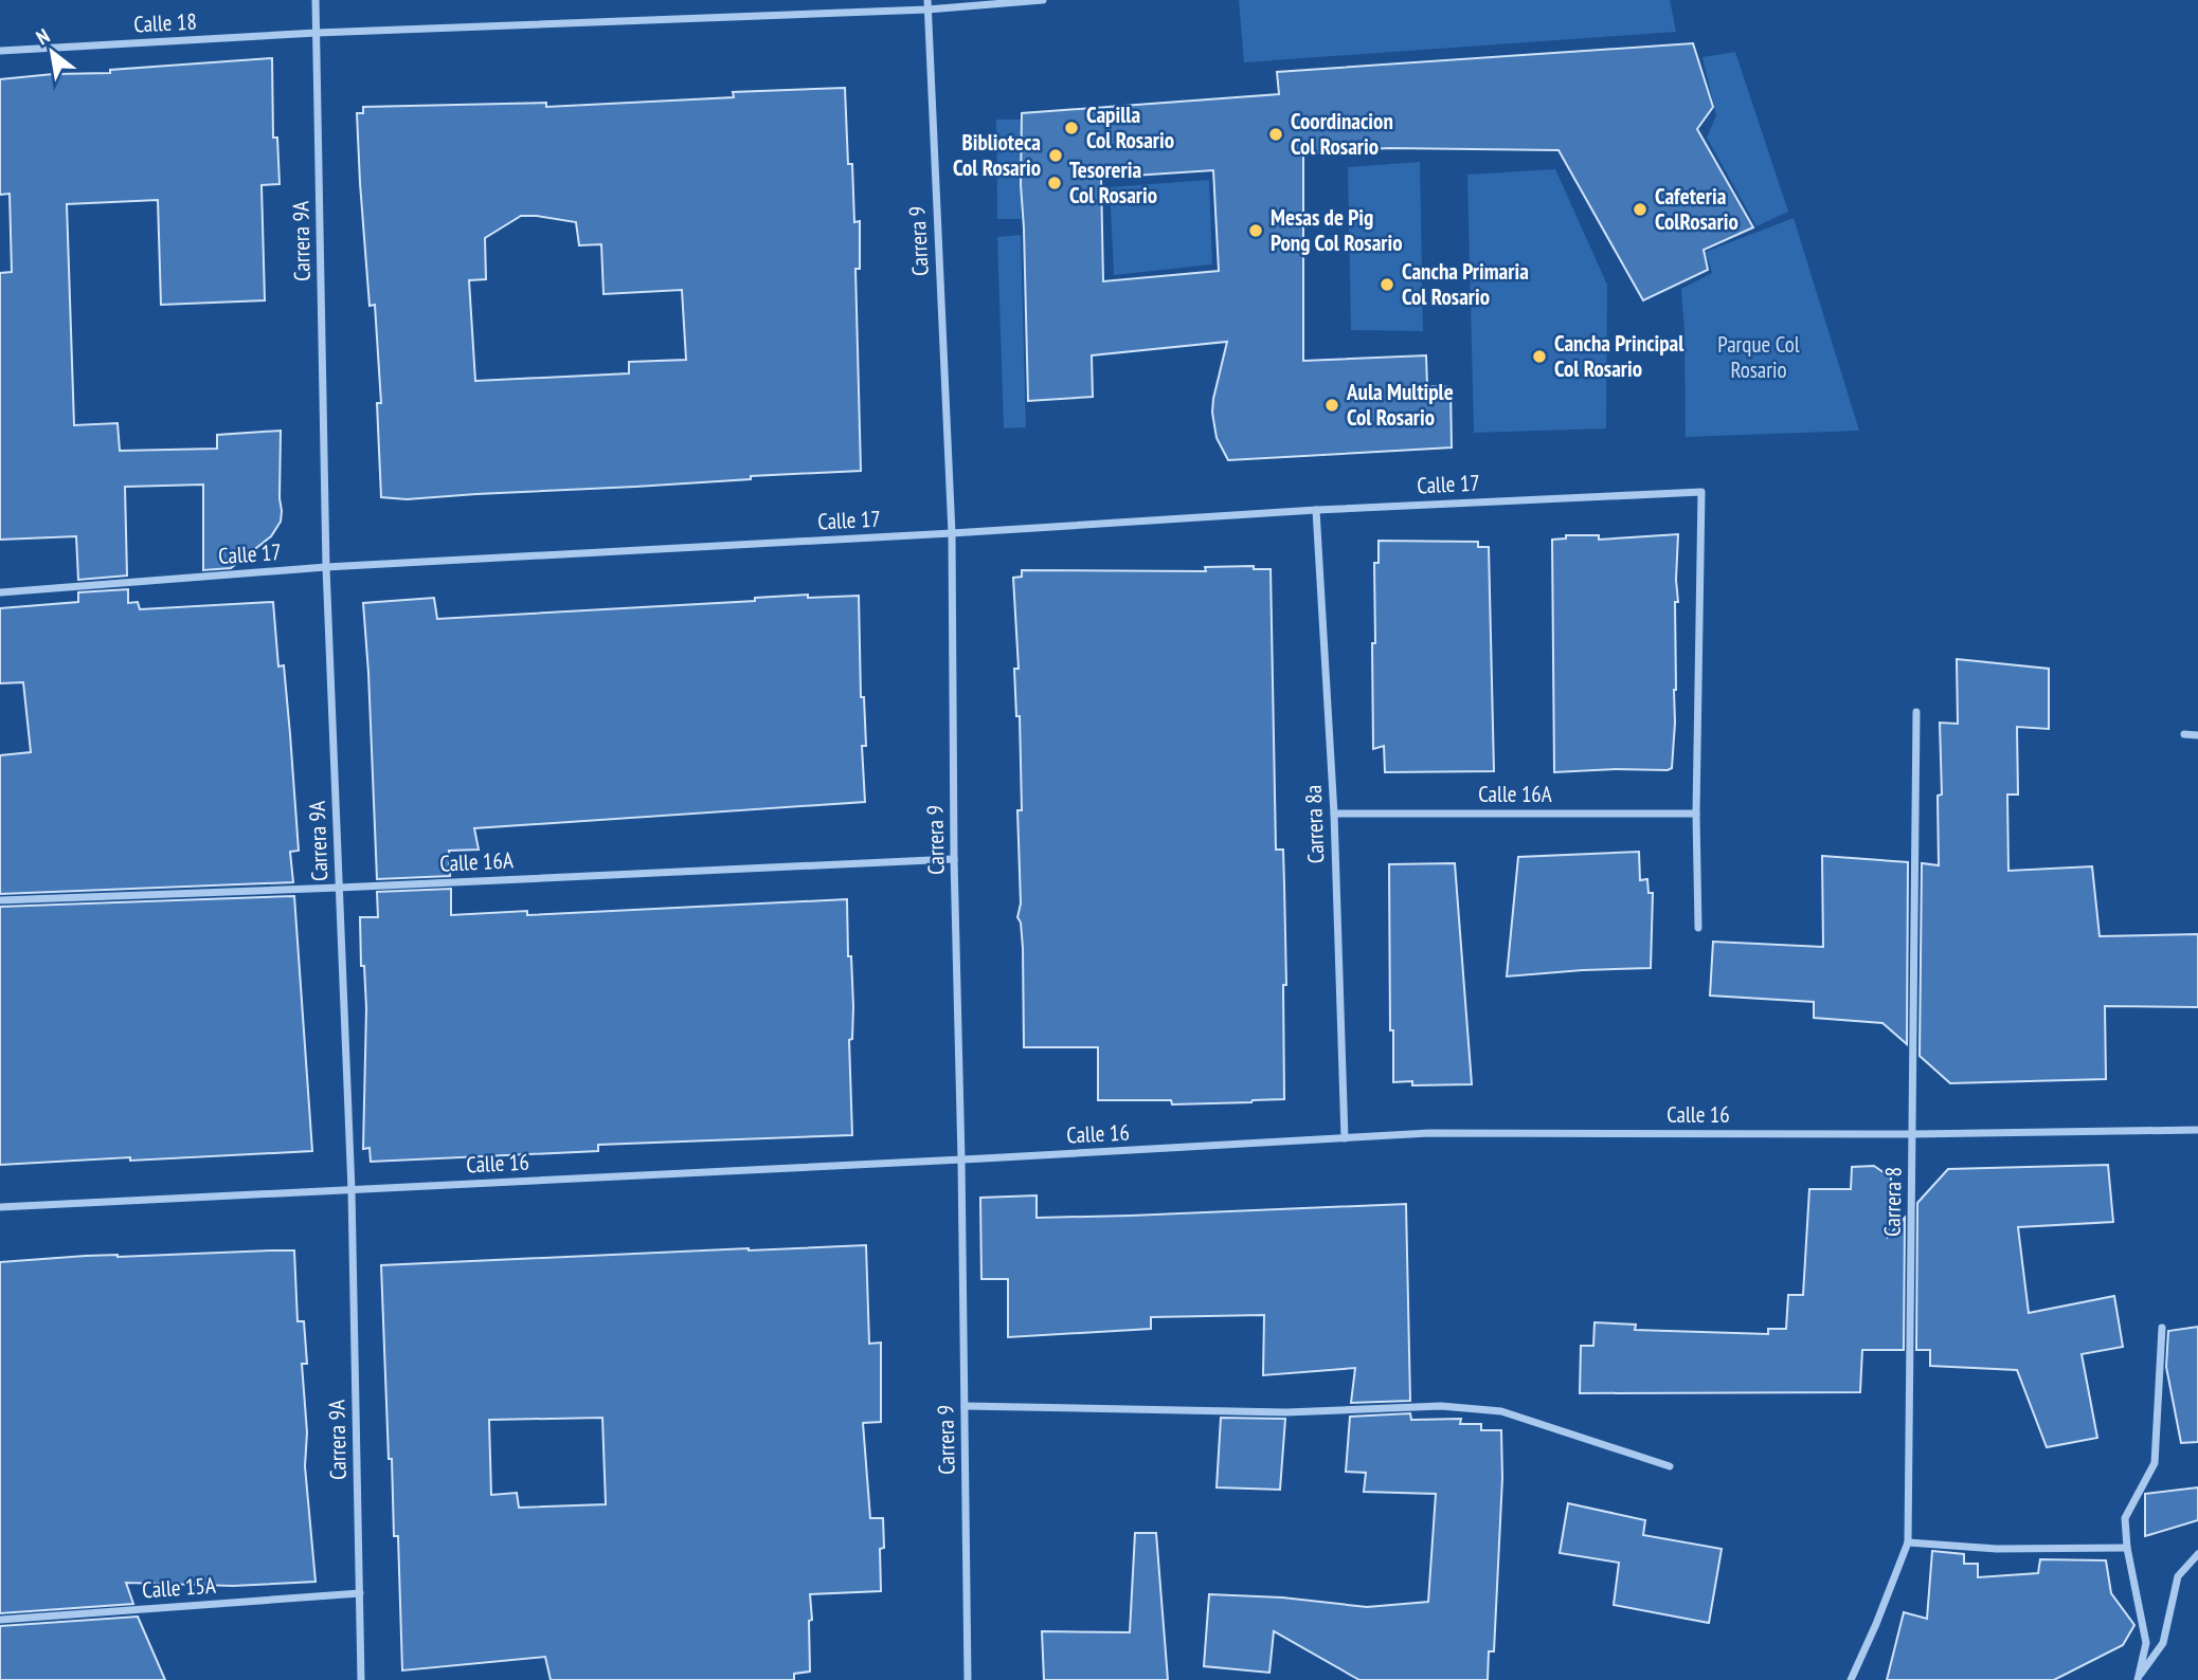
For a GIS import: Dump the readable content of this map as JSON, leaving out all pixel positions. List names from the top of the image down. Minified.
{"streets":{"street":["Calle 18","Carrera 9A","Carrera 9","Calle 17","Calle 16A","Carrera 8a","Calle 16","Carrera 8","Calle 15A"]},"crossings":[["Calle 18","Carrera 9A"],["Calle 18","Carrera 9"],["Carrera 9A","Calle 17"],["Carrera 9A","Calle 16A"],["Carrera 9A","Calle 16"],["Carrera 9A","Calle 15A"],["Carrera 9","Calle 17"],["Carrera 9","Calle 16A"],["Carrera 9","Calle 16"],["Calle 17","Calle 16A"],["Calle 17","Carrera 8a"],["Calle 16A","Carrera 8a"],["Carrera 8a","Calle 16"],["Calle 16","Carrera 8"]],"parks":["Parque Col Rosario"],"places":["Capilla Col Rosario","Coordinacion Col Rosario","Biblioteca Col Rosario","Tesoreria Col Rosario","Cafeteria ColRosario","Mesas de Pig Pong Col Rosario","Cancha Primaria Col Rosario","Cancha Principal Col Rosario","Aula Multiple Col Rosario"],"north":"top left"}
